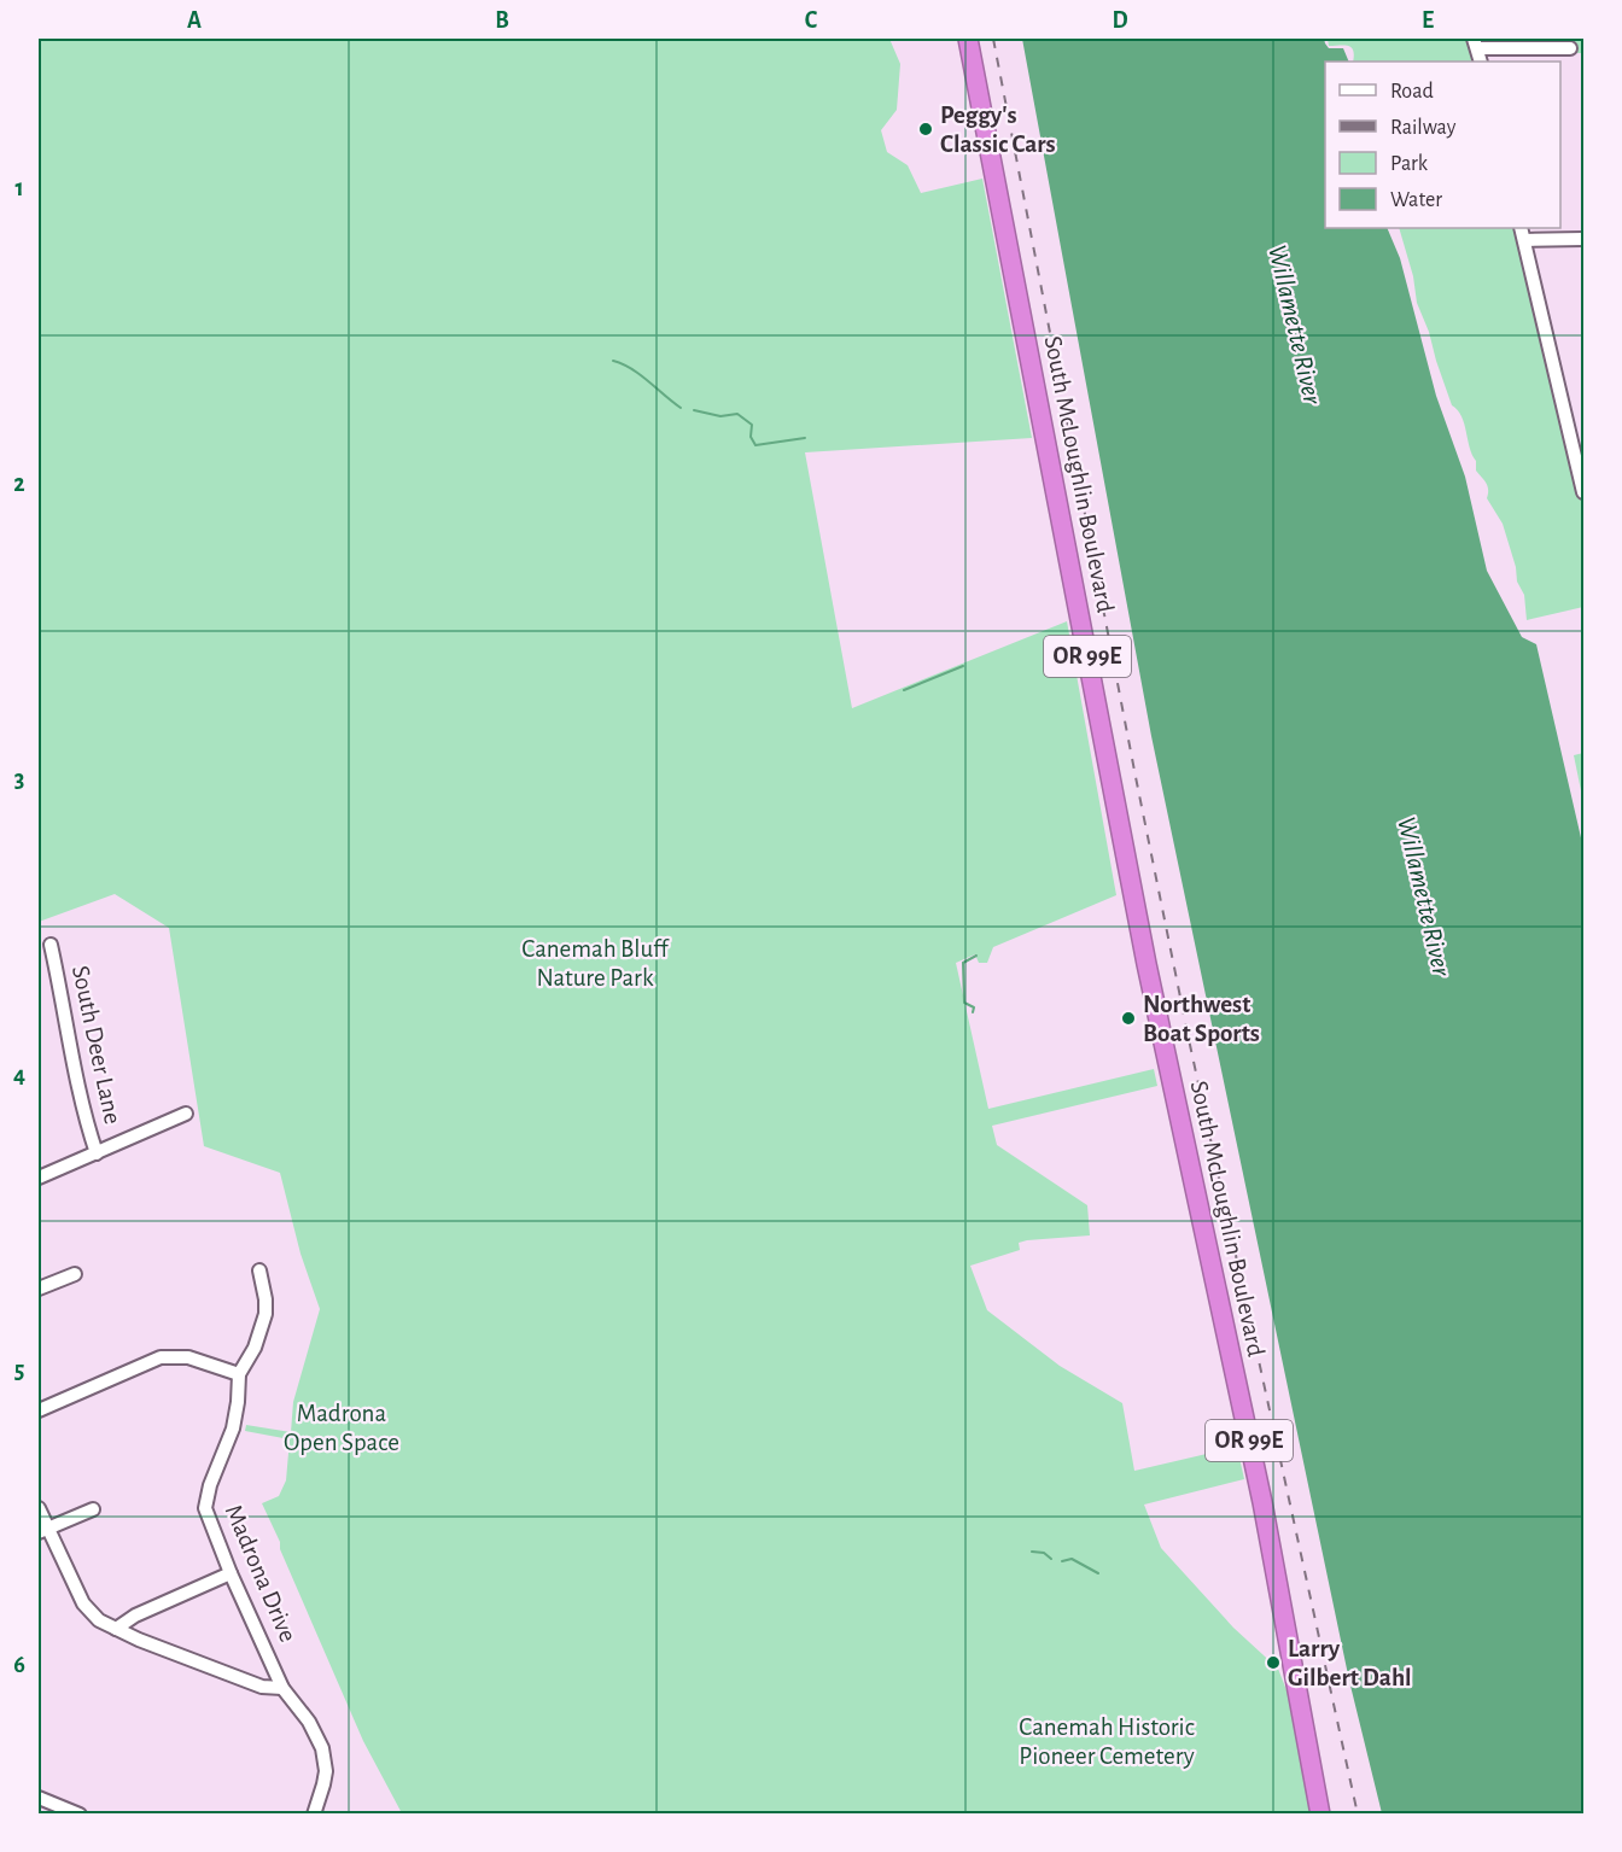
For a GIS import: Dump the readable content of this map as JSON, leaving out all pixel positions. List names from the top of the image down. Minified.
{"streets":{"highway":["South McLoughlin Boulevard","OR 99E"],"street":["South Deer Lane","Madrona Drive"]},"water":["Willamette River"],"parks":["Canemah Bluff Nature Park","Madrona Open Space","Canemah Historic Pioneer Cemetery"],"places":["Peggy's Classic Cars","Northwest Boat Sports","Larry Gilbert Dahl"],"legend":["Road","Railway","Park","Water"],"grid":{"columns":["A","B","C","D","E"],"rows":["1","2","3","4","5","6"]}}
